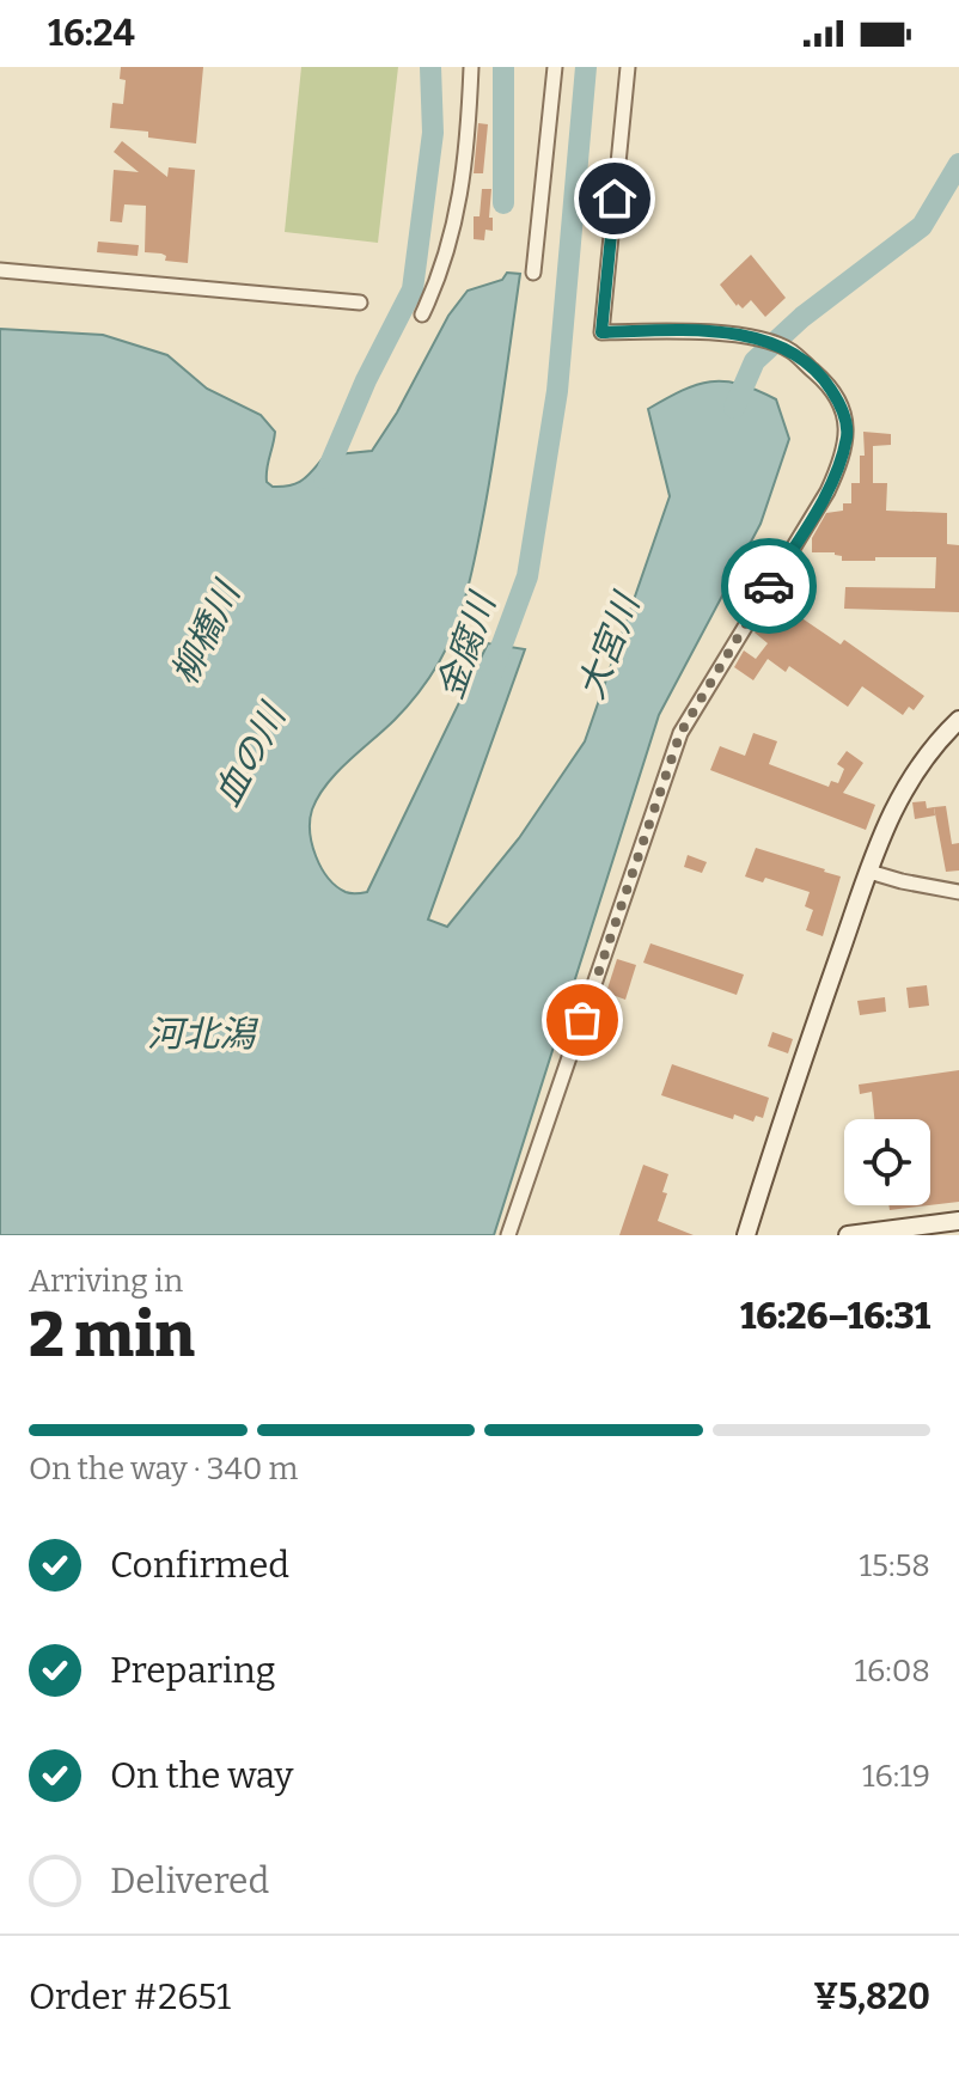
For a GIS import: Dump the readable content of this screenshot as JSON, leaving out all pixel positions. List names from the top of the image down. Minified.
{"water":["柳橋川","金腐川","大宮川","血の川","河北潟"],"page":{"status":"16:24","heading":["2 min","Arriving in","16:26–16:31"],"panel":["Order #2651","¥5,820"],"bar":"On the way · 340 m","list":[["Confirmed","15:58"],["Preparing","16:08"],["On the way","16:19"],"Delivered"]}}
